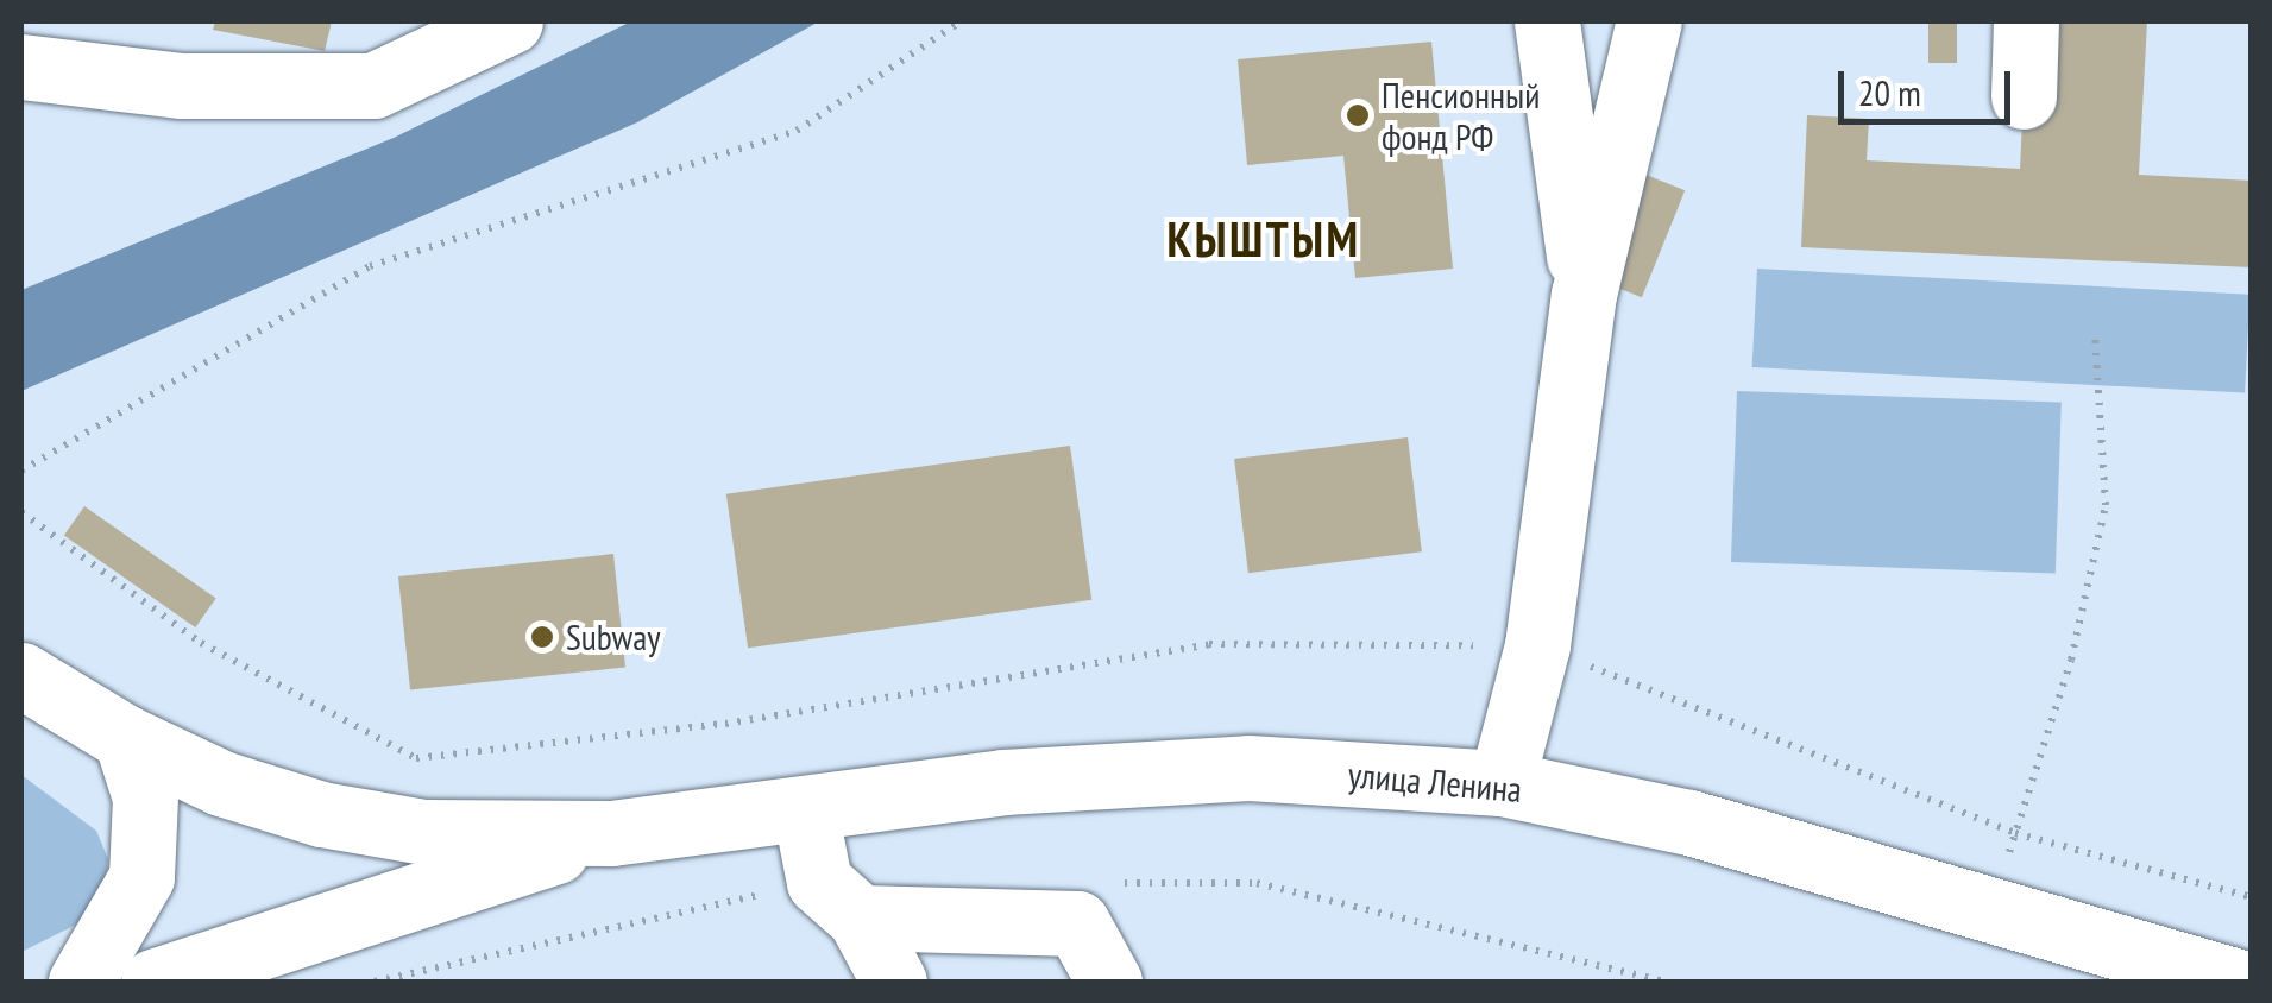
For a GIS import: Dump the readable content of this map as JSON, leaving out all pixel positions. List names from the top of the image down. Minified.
{"streets":{"main road":["улица Ленина"]},"districts":["КЫШТЫМ"],"places":["Пенсионный фонд РФ","Subway"],"scale_bar":"20 m"}
